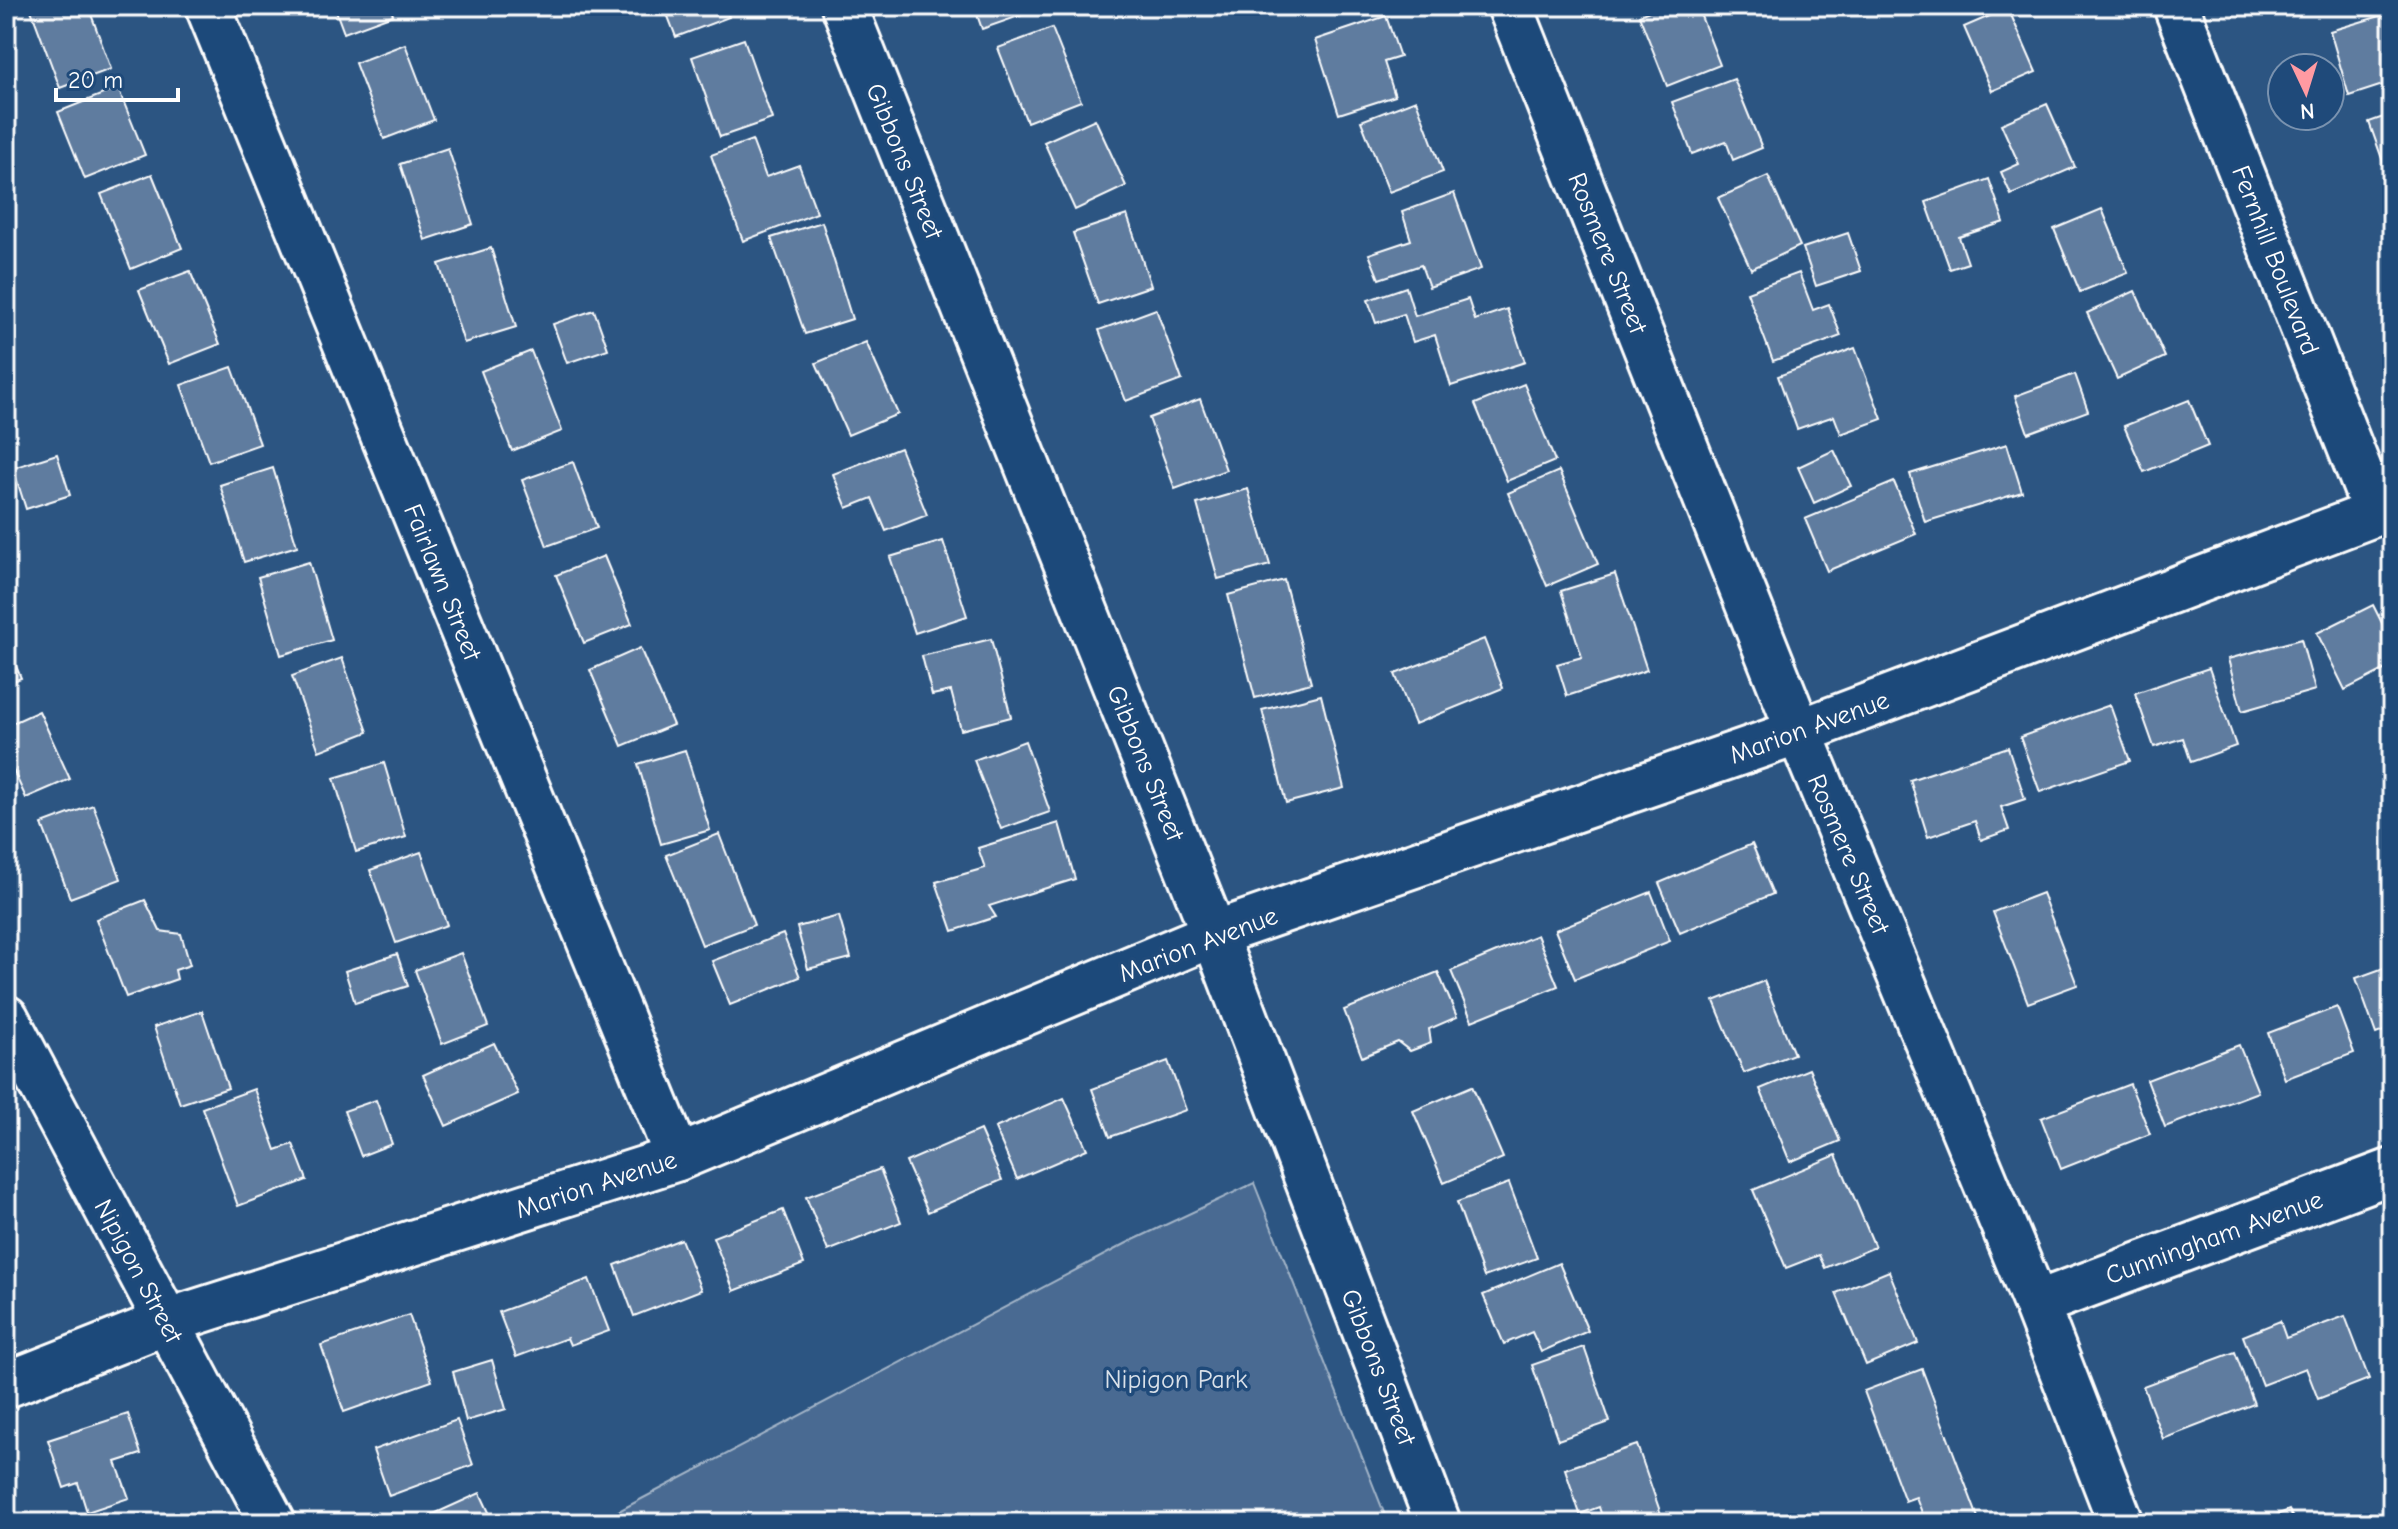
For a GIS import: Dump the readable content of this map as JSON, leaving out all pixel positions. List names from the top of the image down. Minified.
{"streets":{"street":["Gibbons Street","Rosmere Street","Fernhill Boulevard","Fairlawn Street","Marion Avenue","Cunningham Avenue","Nipigon Street"]},"crossings":[["Gibbons Street","Marion Avenue"],["Rosmere Street","Marion Avenue"],["Rosmere Street","Cunningham Avenue"],["Fernhill Boulevard","Marion Avenue"],["Fairlawn Street","Marion Avenue"],["Marion Avenue","Nipigon Street"]],"parks":["Nipigon Park"],"scale_bar":"20 m","north":"bottom"}
